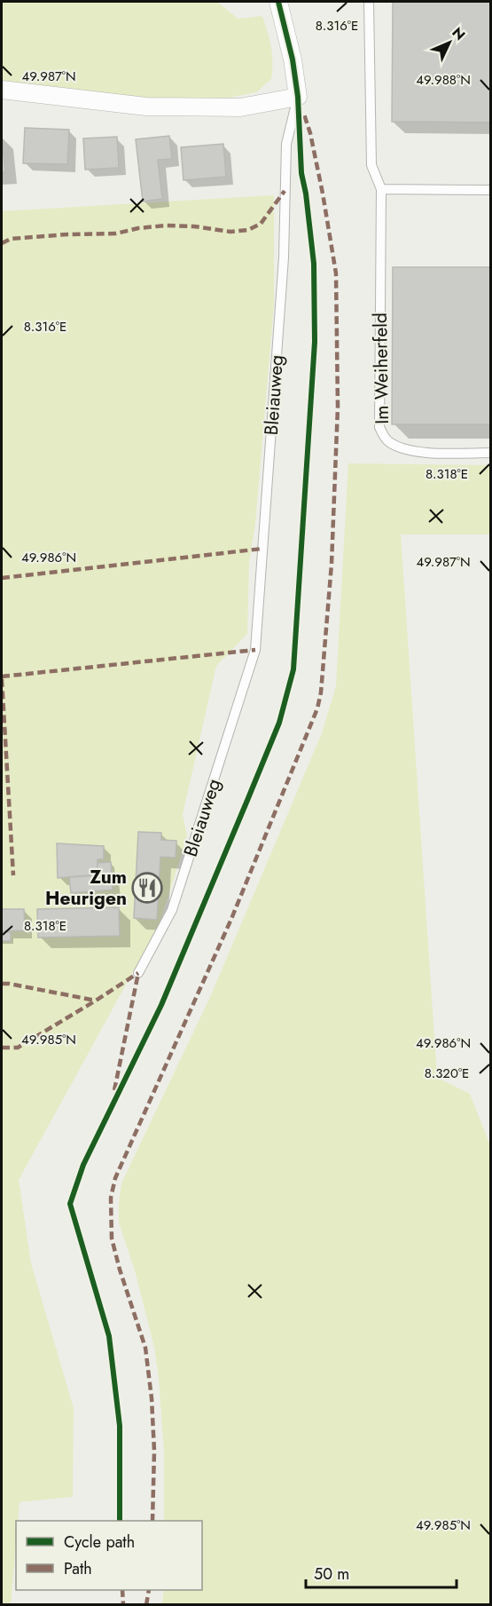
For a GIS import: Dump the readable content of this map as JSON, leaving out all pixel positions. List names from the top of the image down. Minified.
{"streets":{"lane":["Im Weiherfeld","Bleiauweg"]},"places":{"restaurant":["Zum Heurigen"]},"legend":["Cycle path","Path"],"scale_bar":"50 m","north":"top right","coordinates":["8.316°E","49.987°N","49.988°N","8.318°E","49.986°N","49.985°N","8.320°E"]}
